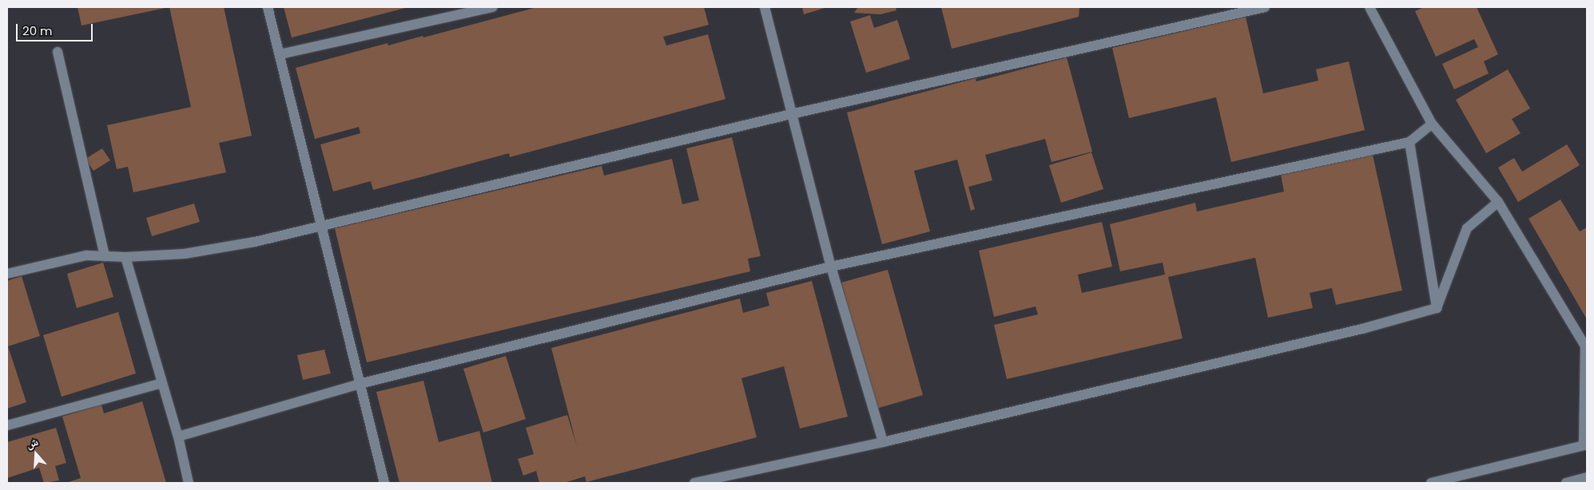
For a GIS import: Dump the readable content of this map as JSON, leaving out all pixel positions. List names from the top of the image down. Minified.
{"scale_bar":"20 m","north":"top"}
